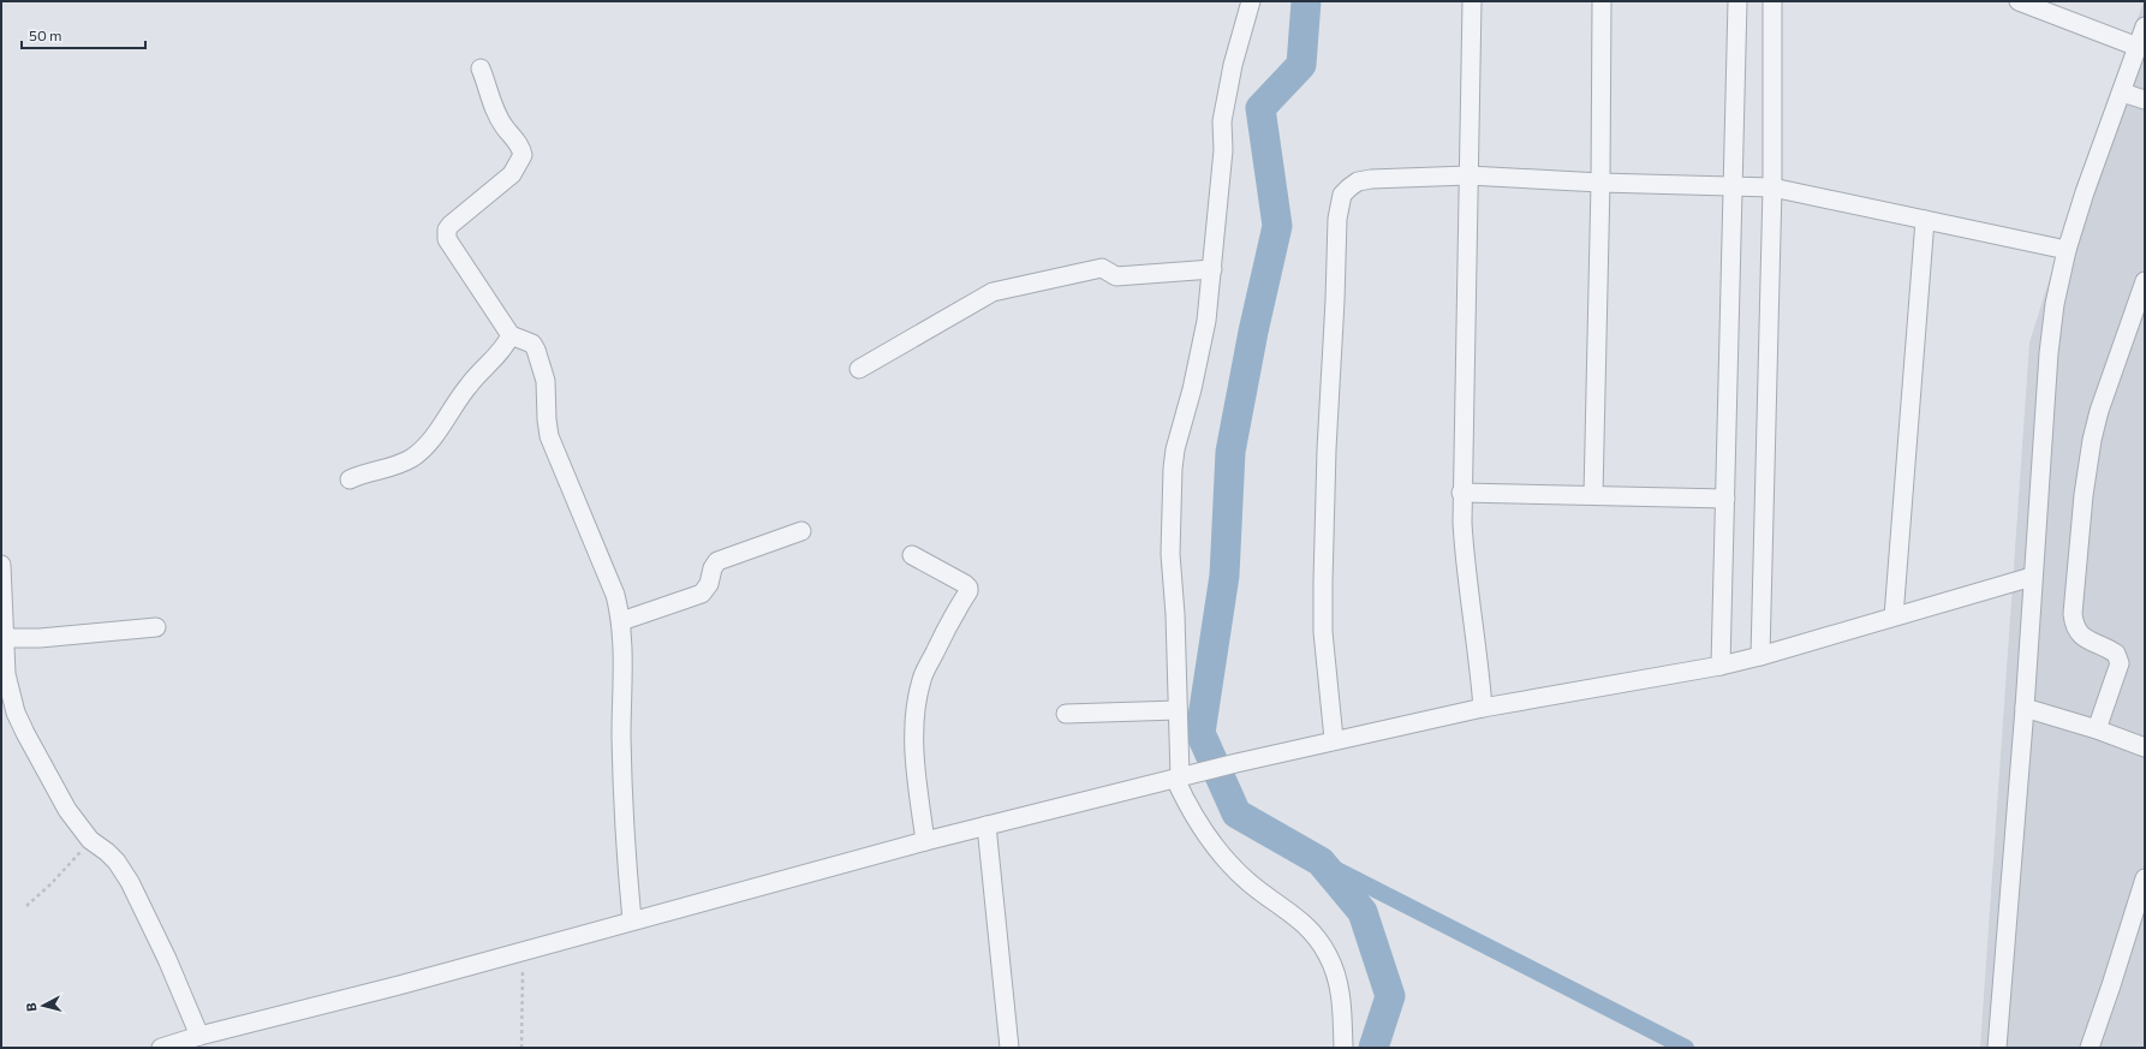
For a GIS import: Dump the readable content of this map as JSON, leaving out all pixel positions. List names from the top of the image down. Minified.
{"scale_bar":"50 m","north":"left"}
